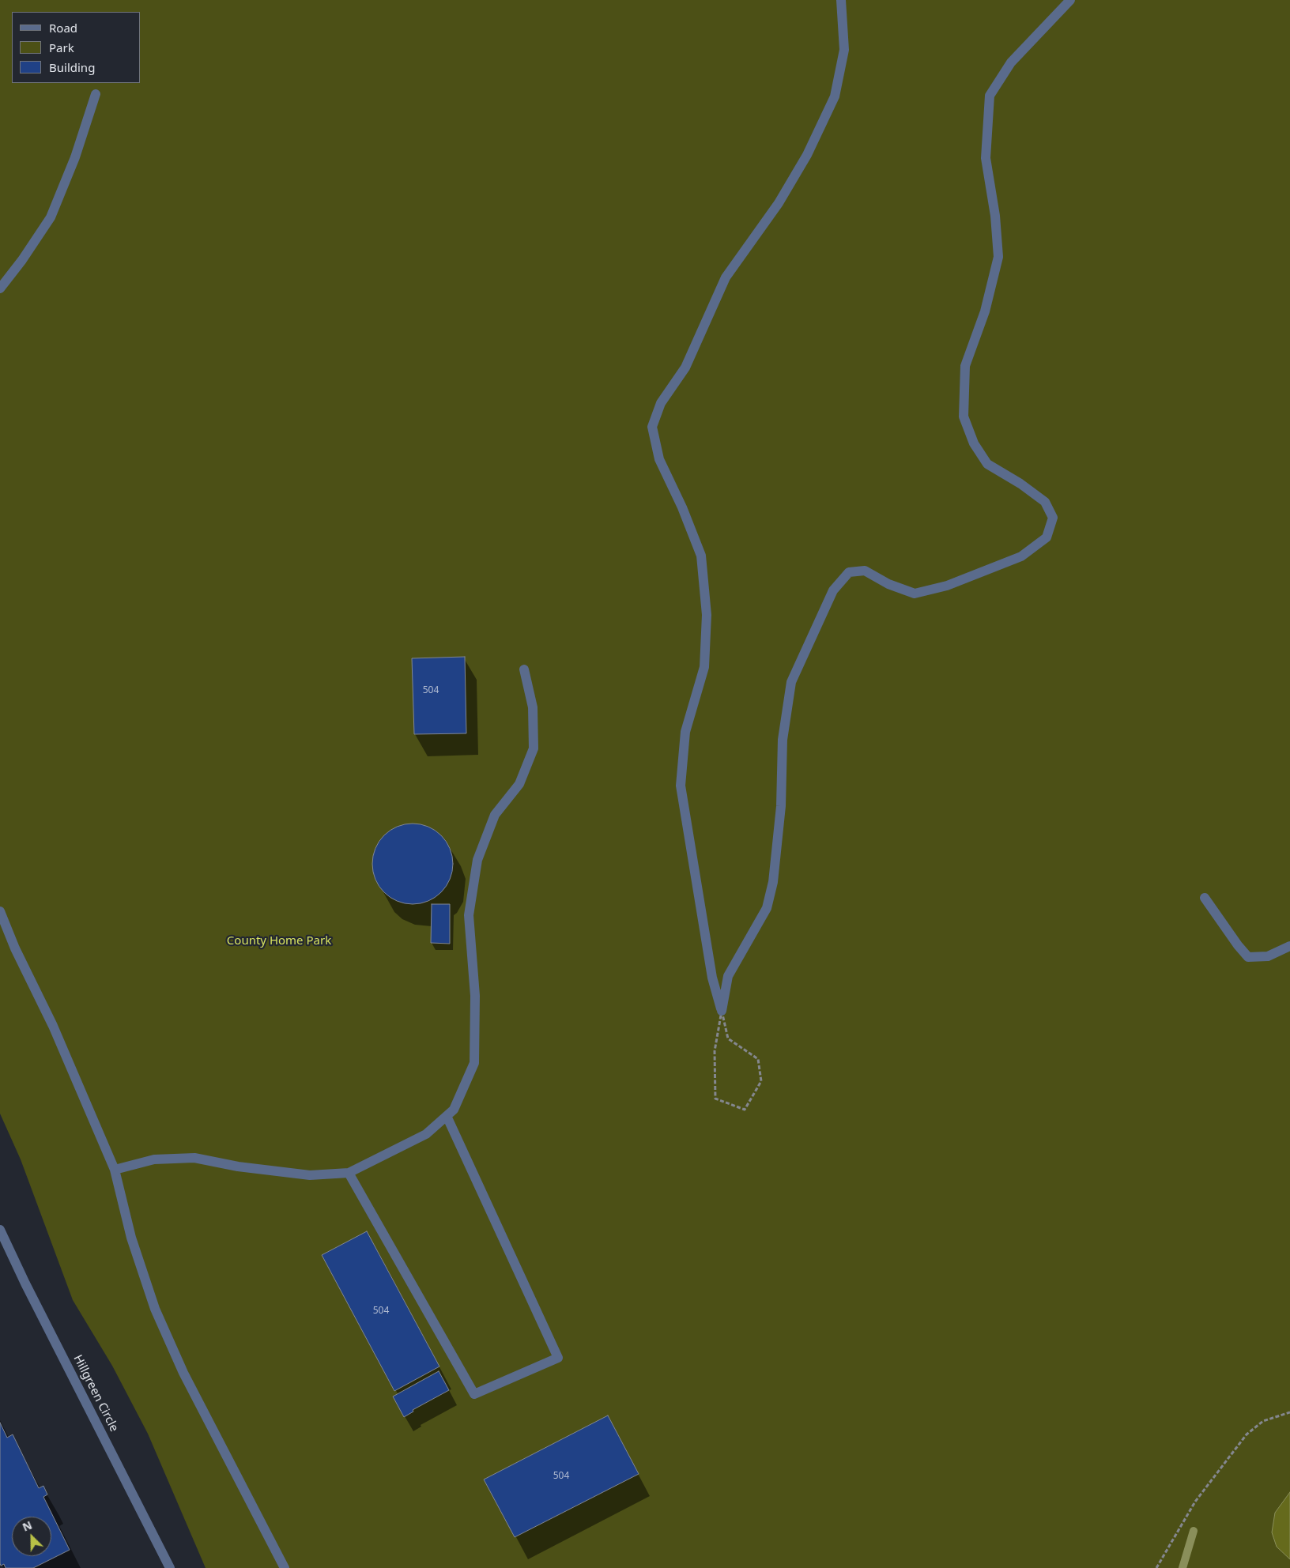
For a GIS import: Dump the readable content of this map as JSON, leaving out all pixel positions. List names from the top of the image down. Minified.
{"streets":{"street":["Hillgreen Circle"]},"parks":["County Home Park"],"house_numbers":["504","504","504"],"legend":["Road","Park","Building"],"north":"top left"}
